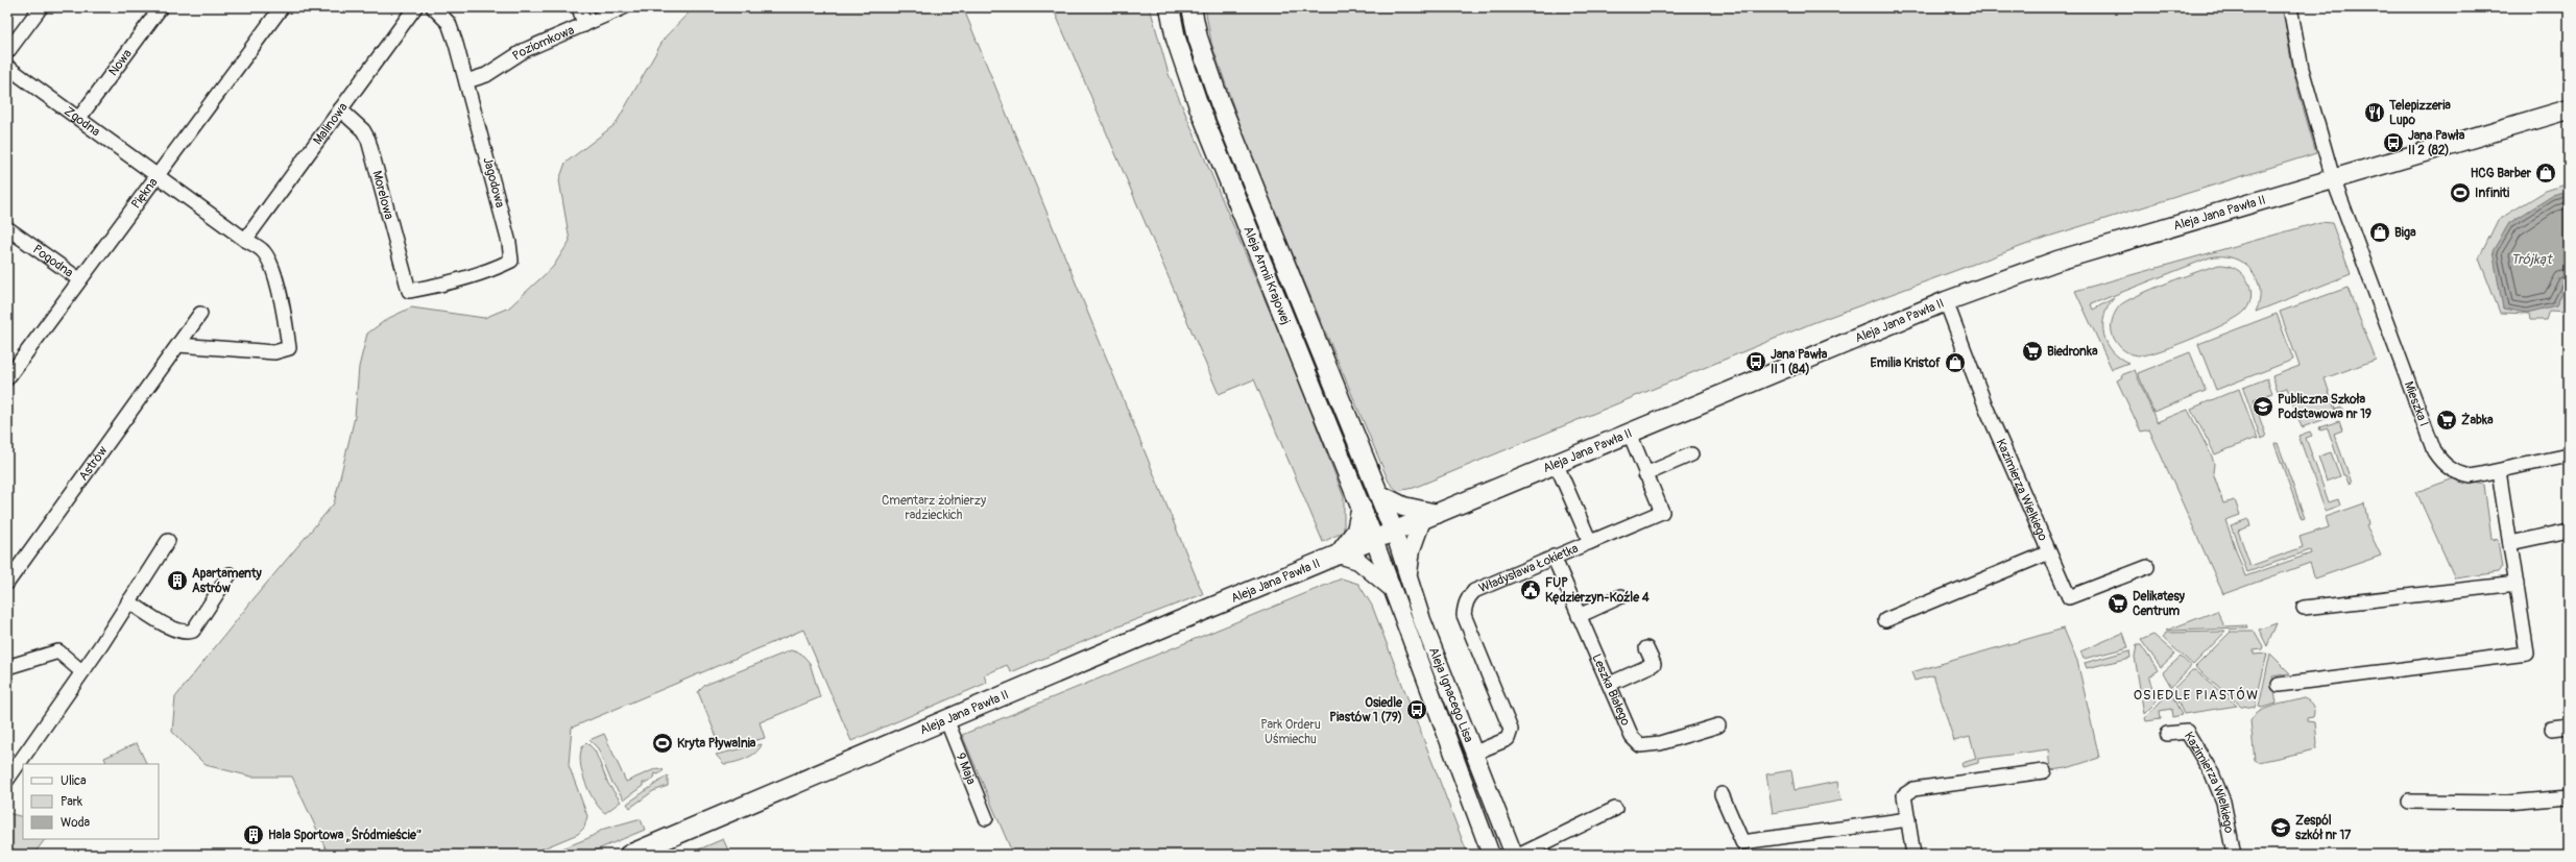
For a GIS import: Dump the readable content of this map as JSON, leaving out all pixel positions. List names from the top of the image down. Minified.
{"streets":{"main road":["Aleja Jana Pawła II","Aleja Armii Krajowej"],"street":["Poziomkowa","Nowa","Zgodna","Malinowa","Jagodowa","Piękna","Morelowa","Pogodna","Mieszka I","Astrów","Kazimierza Wielkiego","Władysława Łokietka","Leszka Białego","Aleja Ignacego Lisa","9 Maja"]},"crossings":[["Poziomkowa","Jagodowa"],["Nowa","Zgodna"],["Zgodna","Piękna"],["Malinowa","Morelowa"],["Jagodowa","Morelowa"],["Piękna","Pogodna"],["Aleja Jana Pawła II","Aleja Armii Krajowej"],["Aleja Jana Pawła II","Mieszka I"],["Aleja Jana Pawła II","Kazimierza Wielkiego"],["Aleja Jana Pawła II","Władysława Łokietka"],["Aleja Jana Pawła II","Aleja Ignacego Lisa"],["Aleja Jana Pawła II","9 Maja"],["Aleja Armii Krajowej","Aleja Ignacego Lisa"],["Władysława Łokietka","Leszka Białego"],["Władysława Łokietka","Aleja Ignacego Lisa"]],"districts":["OSIEDLE PIASTÓW"],"water":["Trójkąt"],"parks":["Cmentarz żołnierzy radzieckich","Park Orderu Uśmiechu"],"places":{"restaurant":["Telepizzeria Lupo"],"bus stop":["Jana Pawła II 2 (82)","Jana Pawła II 1 (84)","Osiedle Piastów 1 (79)"],"shop":["HCG Barber","Biga","Emilia Kristof"],"sports":["Infiniti","Kryta Pływalnia"],"supermarket":["Biedronka","Żabka","Delikatesy Centrum"],"school or university":["Publiczna Szkoła Podstawowa nr 19","Zespól szkół nr 17"],"building":["Apartamenty Astrów","Hala Sportowa „Śródmieście”"],"public building":["FUP Kędzierzyn-Koźle 4"]},"legend":["Ulica","Park","Woda"]}
